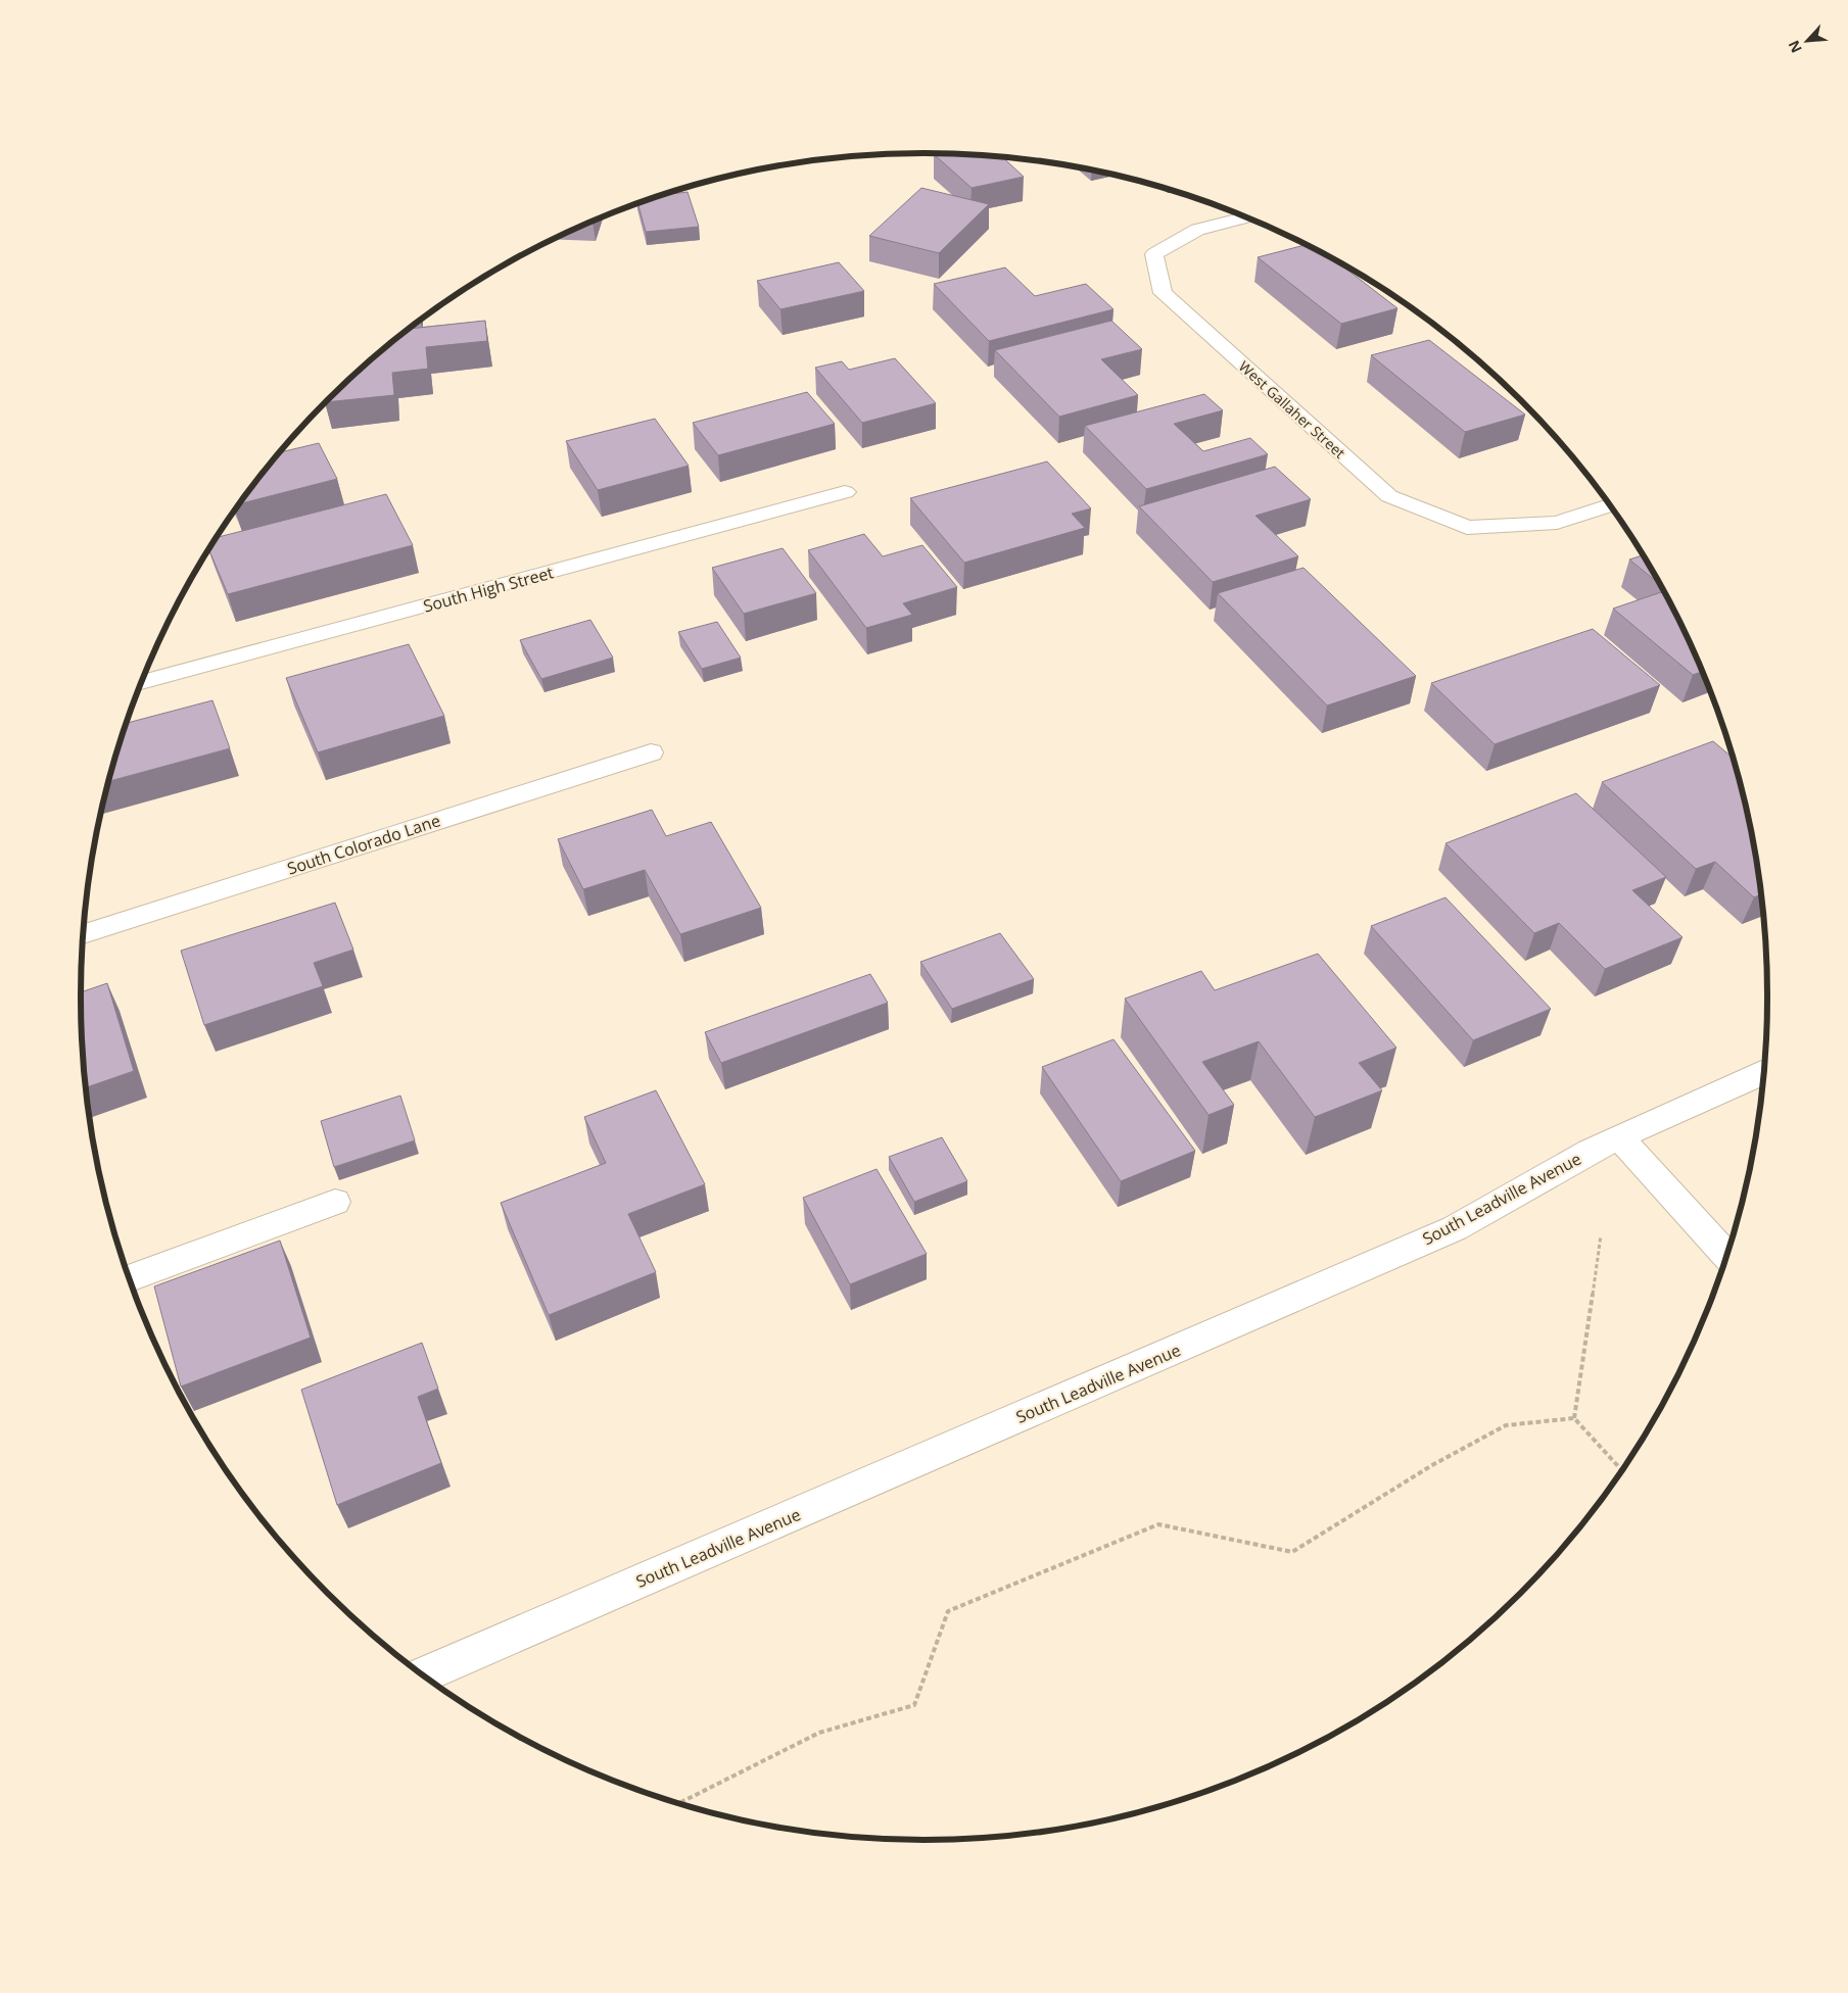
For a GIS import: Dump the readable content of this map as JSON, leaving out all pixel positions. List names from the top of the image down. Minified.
{"streets":{"street":["West Gallaher Street","South High Street","South Colorado Lane","South Leadville Avenue"]},"north":"bottom left"}
